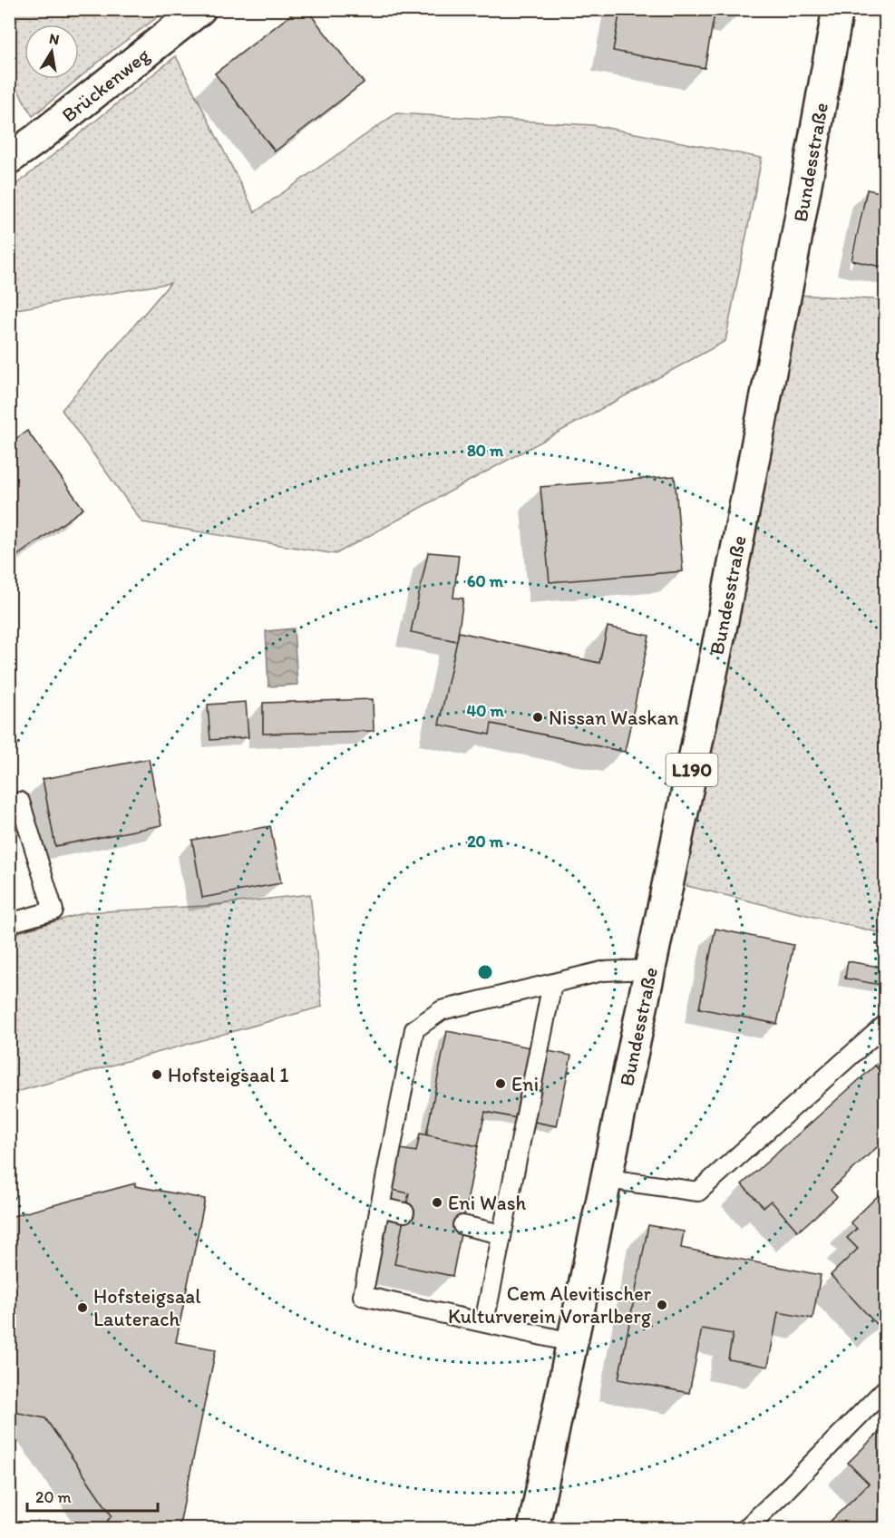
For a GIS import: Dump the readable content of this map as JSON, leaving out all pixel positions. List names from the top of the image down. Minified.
{"streets":{"main road":["Brückenweg","Bundesstraße","L190"]},"places":["Nissan Waskan","Hofsteigsaal 1","Eni","Eni Wash","Cem Alevitischer Kulturverein Vorarlberg","Hofsteigsaal Lauterach"],"scale_bar":"20 m","north":"top","rings":["80 m","60 m","40 m","20 m"]}
